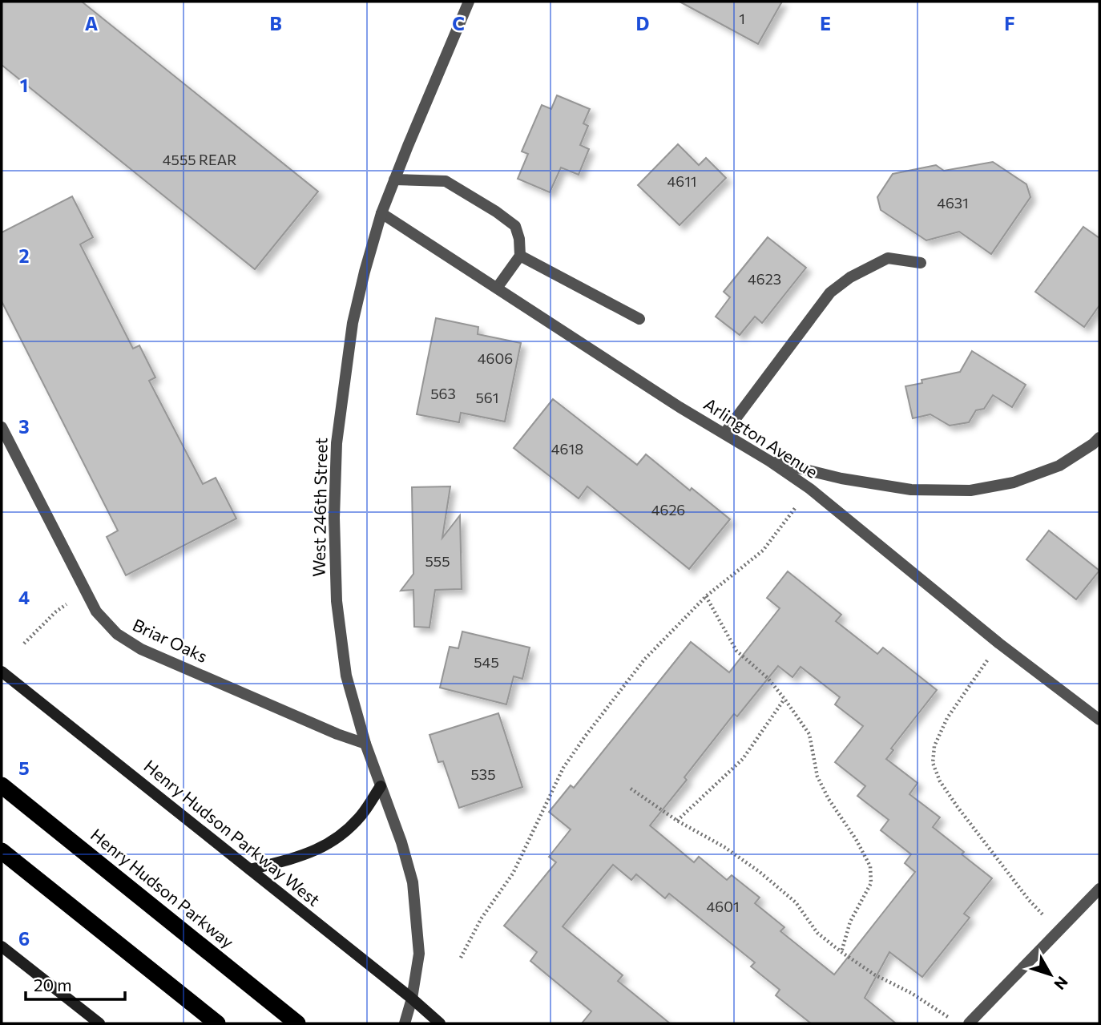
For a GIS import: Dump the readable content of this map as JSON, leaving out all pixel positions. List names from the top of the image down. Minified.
{"streets":{"highway":["Henry Hudson Parkway"],"main road":["Henry Hudson Parkway West"],"street":["Arlington Avenue","West 246th Street","Briar Oaks"]},"crossings":[["Arlington Avenue","West 246th Street"],["West 246th Street","Briar Oaks"],["West 246th Street","Henry Hudson Parkway West"]],"house_numbers":["1","4555 REAR","4611","4631","4623","4606","563","561","4618","4626","555","545","535","4601"],"scale_bar":"20 m","north":"bottom right","grid":{"columns":["A","B","C","D","E","F"],"rows":["1","2","3","4","5","6"]}}
